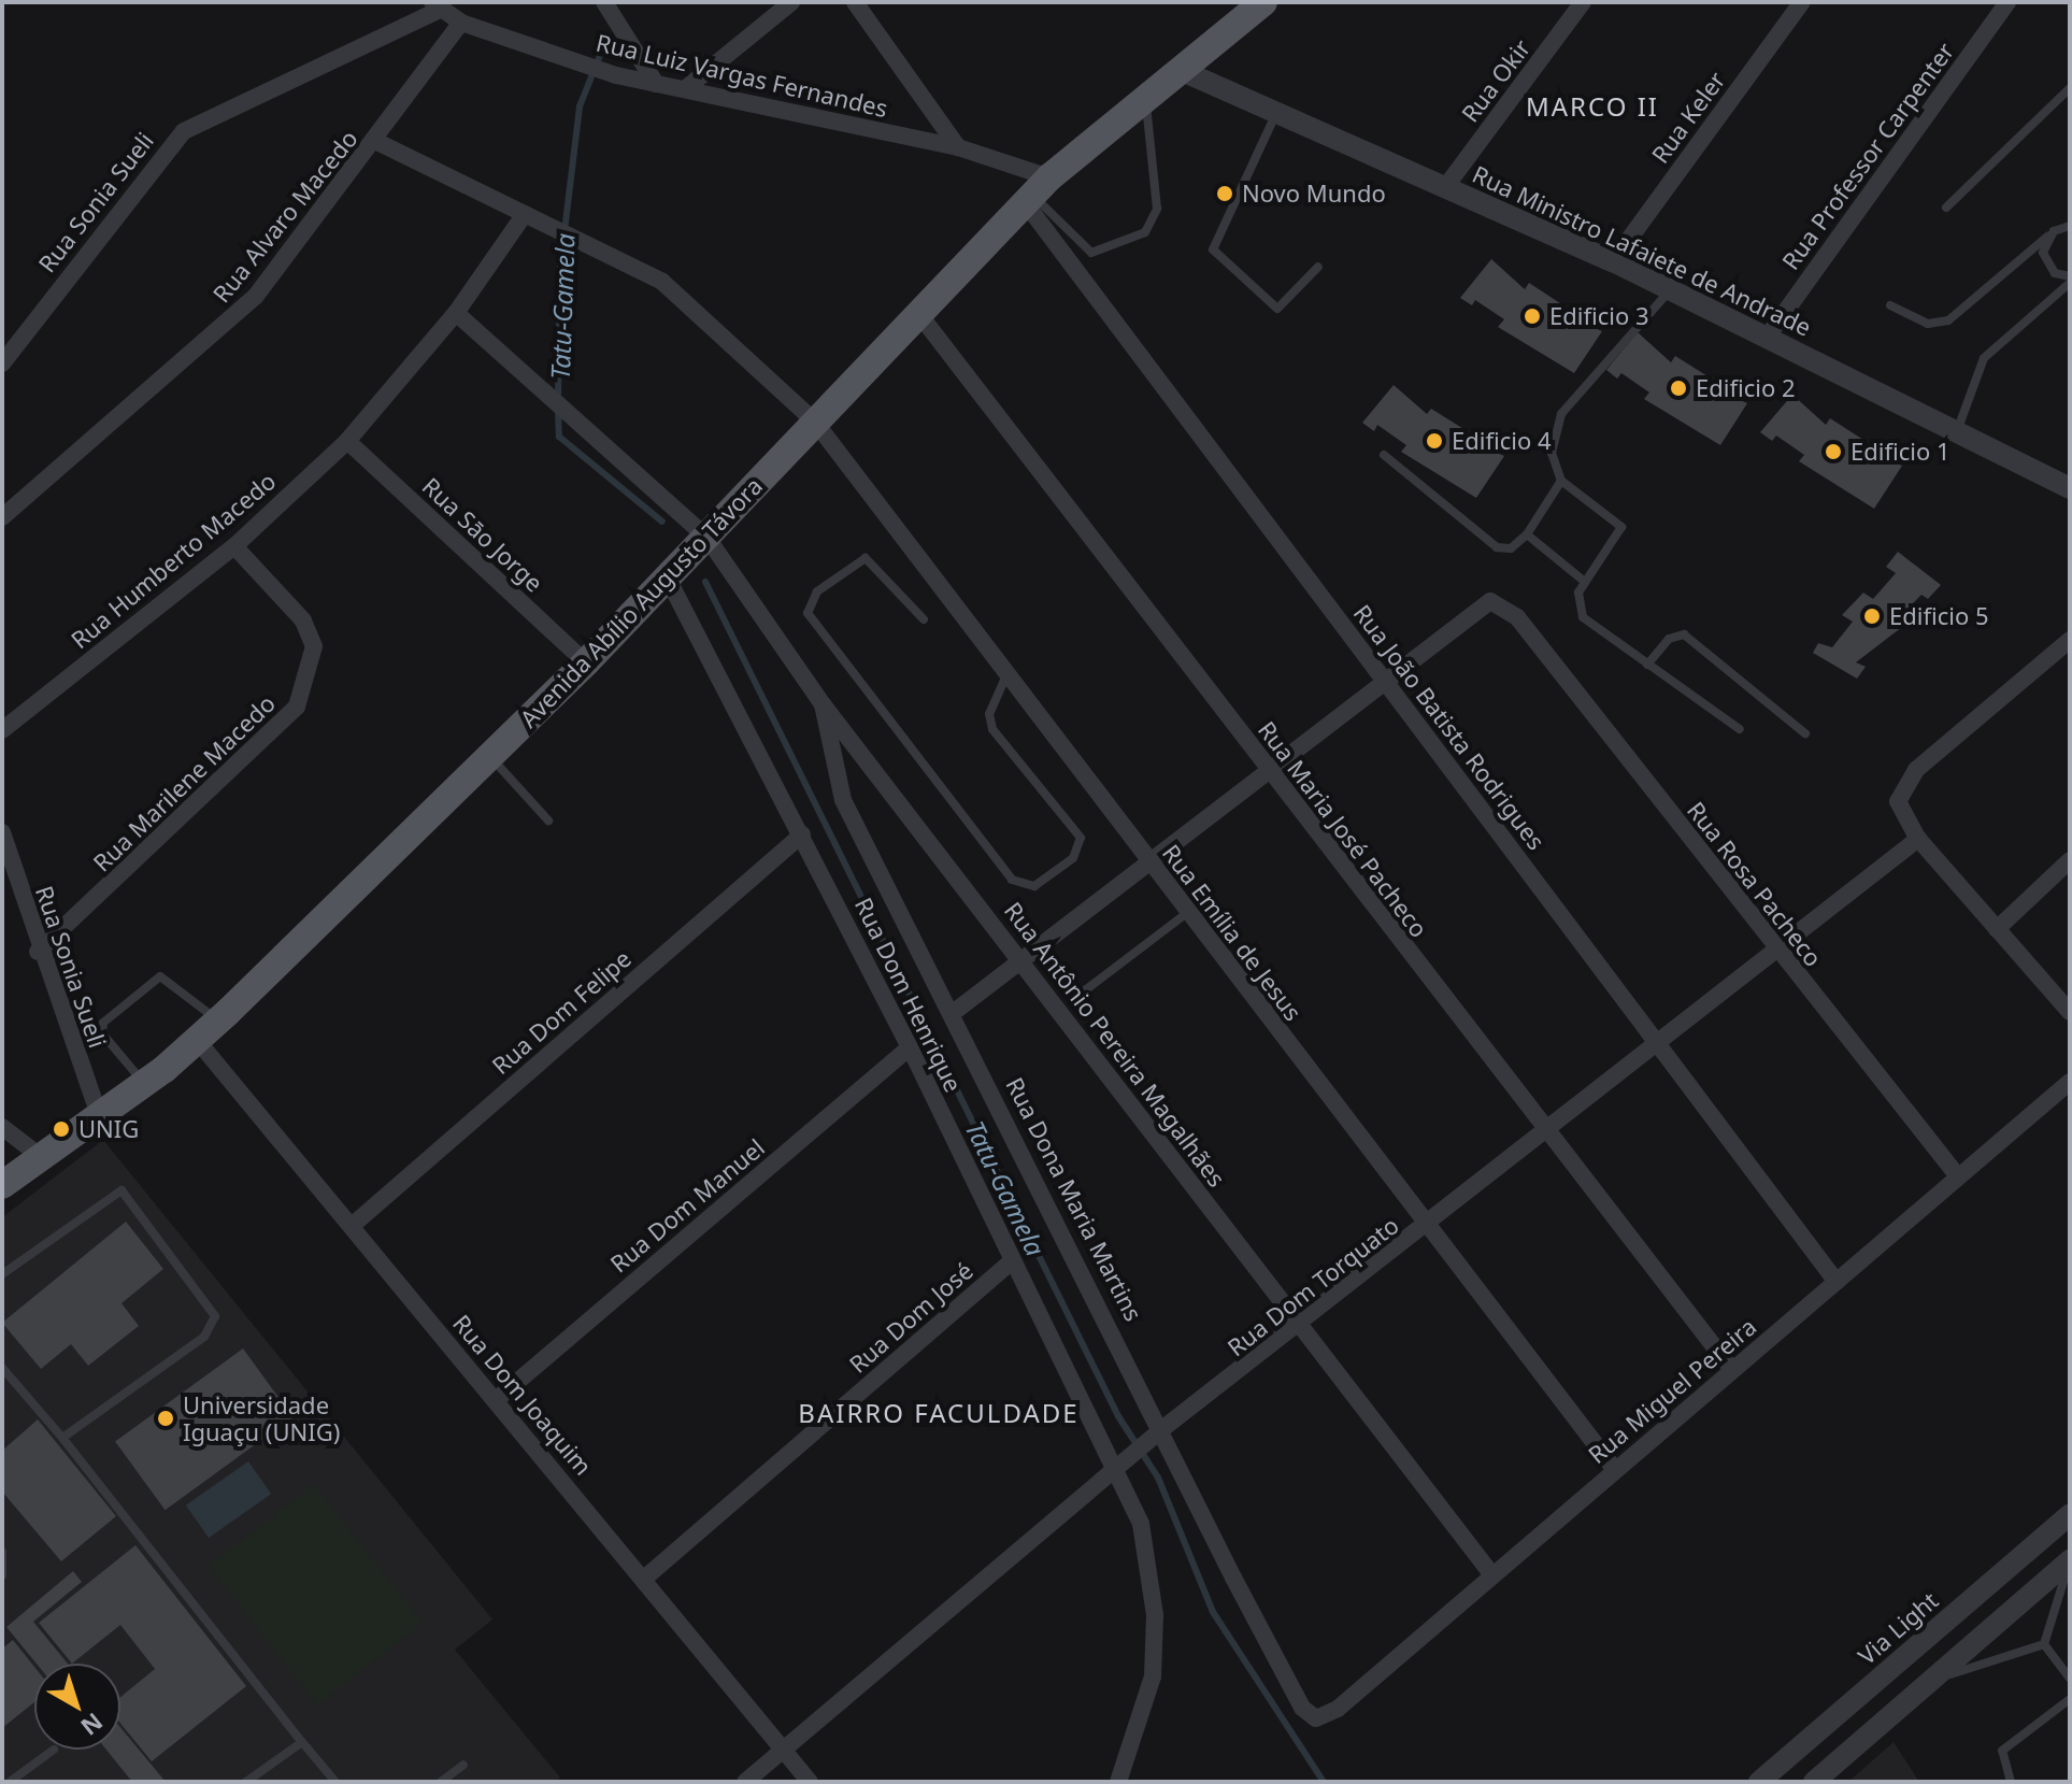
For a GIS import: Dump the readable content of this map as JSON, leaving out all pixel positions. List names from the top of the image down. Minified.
{"streets":{"main road":["Avenida Abílio Augusto Távora"],"street":["Rua Luiz Vargas Fernandes","Rua Okir","Rua Keler","Rua Professor Carpenter","Rua Sonia Sueli","Rua Alvaro Macedo","Rua Ministro Lafaiete de Andrade","Rua Sāo Jorge","Rua Humberto Macedo","Rua João Batista Rodrigues","Rua Marilene Macedo","Rua Maria José Pacheco","Rua Rosa Pacheco","Rua Emília de Jesus","Rua Dom Henrique","Rua Dom Felipe","Rua Antônio Pereira Magalhães","Rua Dona Maria Martins","Rua Dom Manuel","Rua Dom Torquato","Rua Dom José","Rua Miguel Pereira","Rua Dom Joaquim","Via Light"]},"crossings":[["Rua Luiz Vargas Fernandes","Rua Sonia Sueli"],["Rua Luiz Vargas Fernandes","Rua Alvaro Macedo"],["Rua Luiz Vargas Fernandes","Avenida Abílio Augusto Távora"],["Rua Luiz Vargas Fernandes","Rua João Batista Rodrigues"],["Rua Okir","Rua Ministro Lafaiete de Andrade"],["Rua Keler","Rua Ministro Lafaiete de Andrade"],["Rua Professor Carpenter","Rua Ministro Lafaiete de Andrade"],["Rua Sonia Sueli","Avenida Abílio Augusto Távora"],["Rua Sonia Sueli","Rua Marilene Macedo"],["Rua Alvaro Macedo","Rua Emília de Jesus"],["Rua Ministro Lafaiete de Andrade","Avenida Abílio Augusto Távora"],["Rua Sāo Jorge","Rua Humberto Macedo"],["Rua Sāo Jorge","Avenida Abílio Augusto Távora"],["Rua Humberto Macedo","Rua Marilene Macedo"],["Rua Humberto Macedo","Rua Emília de Jesus"],["Rua Humberto Macedo","Rua Antônio Pereira Magalhães"],["Avenida Abílio Augusto Távora","Rua João Batista Rodrigues"],["Avenida Abílio Augusto Távora","Rua Maria José Pacheco"],["Avenida Abílio Augusto Távora","Rua Emília de Jesus"],["Avenida Abílio Augusto Távora","Rua Dom Henrique"],["Avenida Abílio Augusto Távora","Rua Antônio Pereira Magalhães"],["Avenida Abílio Augusto Távora","Rua Dom Joaquim"],["Rua João Batista Rodrigues","Rua Rosa Pacheco"],["Rua João Batista Rodrigues","Rua Dom Torquato"],["Rua João Batista Rodrigues","Rua Miguel Pereira"],["Rua Maria José Pacheco","Rua Dom Torquato"],["Rua Maria José Pacheco","Rua Miguel Pereira"],["Rua Rosa Pacheco","Rua Dom Torquato"],["Rua Rosa Pacheco","Rua Miguel Pereira"],["Rua Emília de Jesus","Rua Dom Torquato"],["Rua Emília de Jesus","Rua Miguel Pereira"],["Rua Dom Henrique","Rua Dom Felipe"],["Rua Dom Henrique","Rua Dom Manuel"],["Rua Dom Henrique","Rua Dom Torquato"],["Rua Dom Henrique","Rua Dom José"],["Rua Dom Felipe","Rua Dom Joaquim"],["Rua Antônio Pereira Magalhães","Rua Dona Maria Martins"],["Rua Antônio Pereira Magalhães","Rua Dom Torquato"],["Rua Antônio Pereira Magalhães","Rua Miguel Pereira"],["Rua Dona Maria Martins","Rua Dom Torquato"],["Rua Dona Maria Martins","Rua Miguel Pereira"],["Rua Dom Manuel","Rua Dom Joaquim"],["Rua Dom Torquato","Rua Dom Joaquim"],["Rua Dom José","Rua Dom Joaquim"]],"districts":["MARCO II","BAIRRO FACULDADE"],"water":["Tatu-Gamela"],"places":["Novo Mundo","Edificio 3","Edificio 2","Edificio 4","Edificio 1","Edificio 5","UNIG","Universidade Iguaçu (UNIG)"],"north":"bottom right"}
